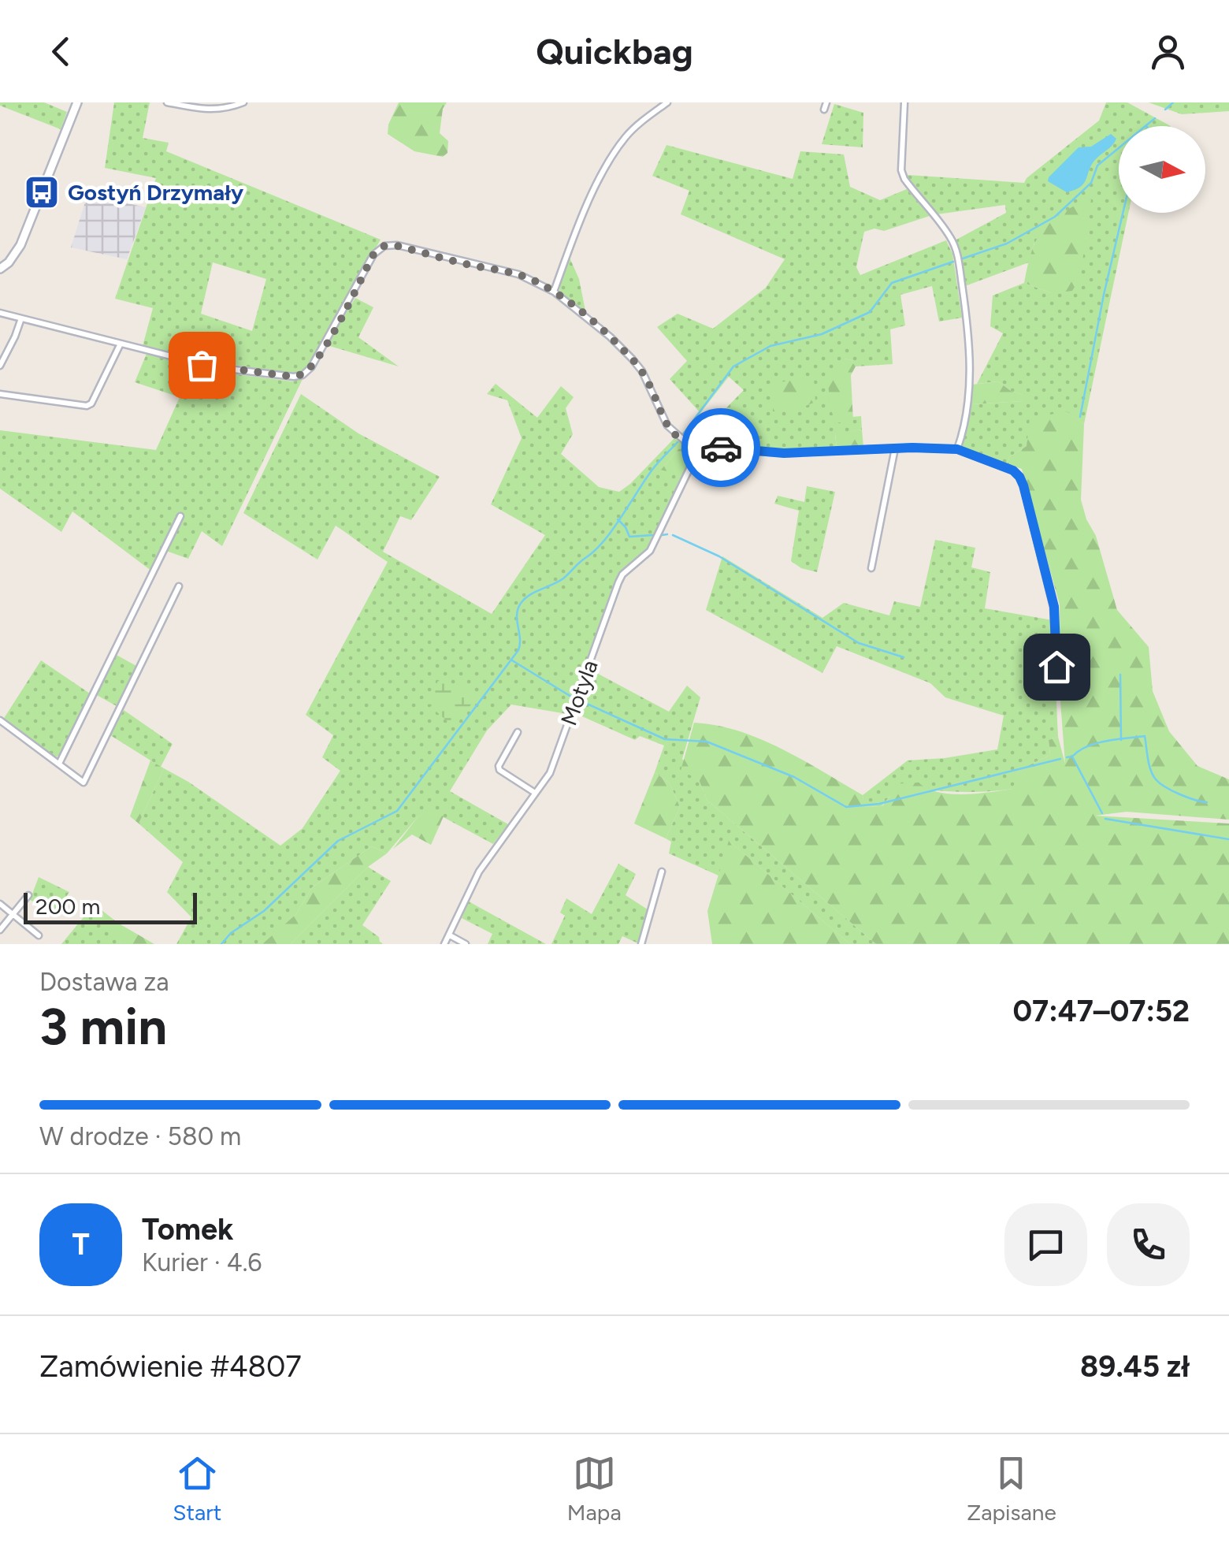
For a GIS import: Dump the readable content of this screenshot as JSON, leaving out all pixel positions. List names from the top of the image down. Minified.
{"streets":{"street":["Motyla"]},"places":{"bus stop":["Gostyń Drzymały"]},"scale_bar":"200 m","north":"right","page":{"header":"Quickbag","scale":"200 m","heading":["3 min","Dostawa za","07:47–07:52"],"panel":["Tomek","Kurier · 4.6","Zamówienie #4807","89.45 zł"],"bar":"W drodze · 580 m","round":"T","tabs":["Start","Mapa","Zapisane"]}}
